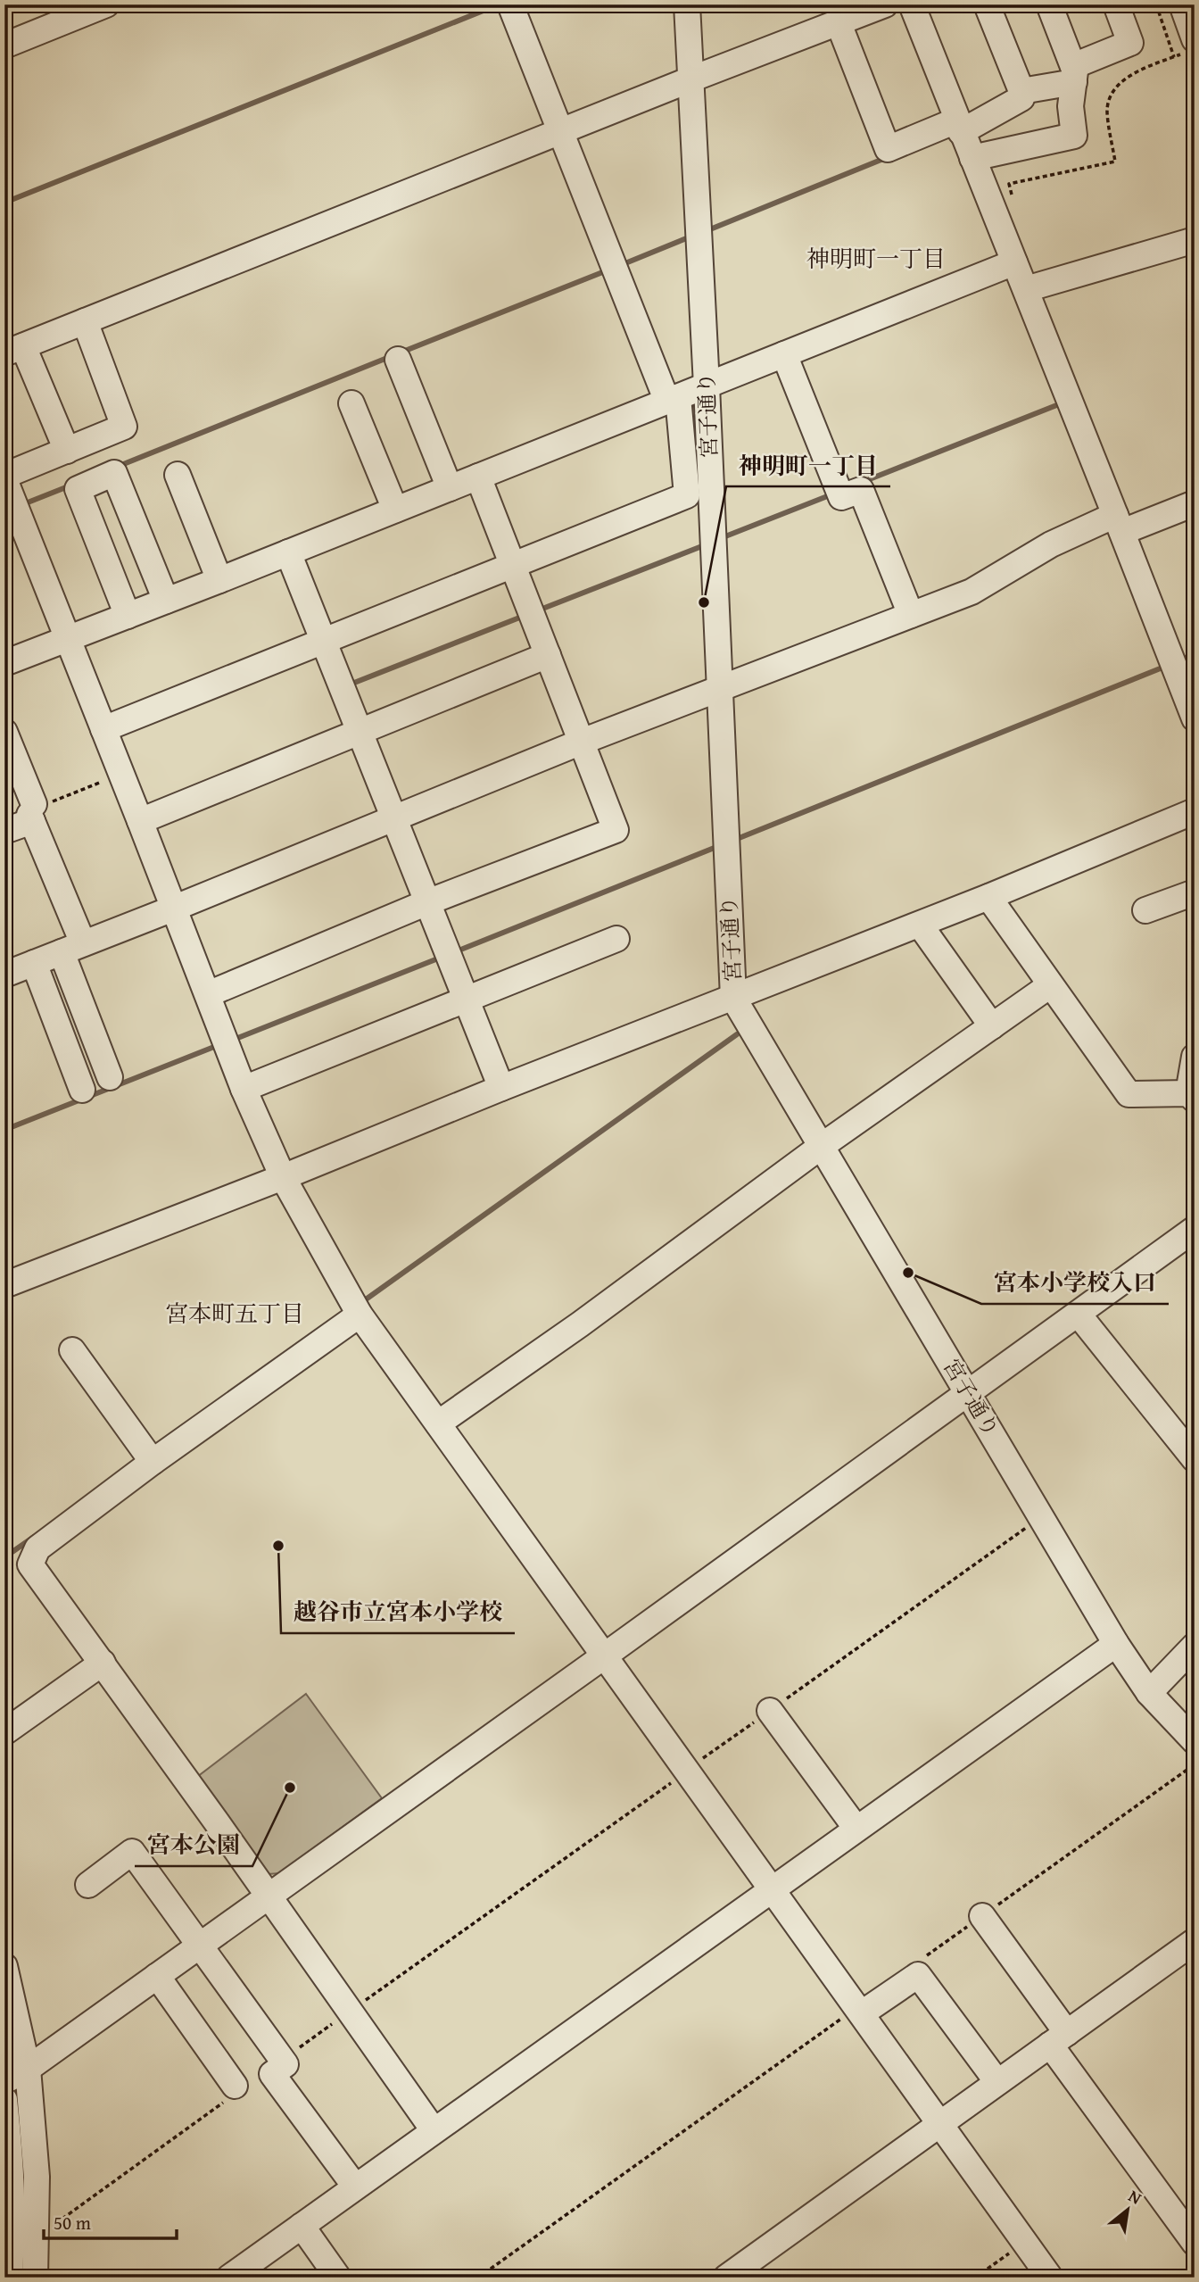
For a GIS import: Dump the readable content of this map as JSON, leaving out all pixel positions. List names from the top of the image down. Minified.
{"streets":{"street":["宮子通り"]},"districts":["神明町一丁目","宮本町五丁目"],"places":["神明町一丁目","宮本小学校入口","越谷市立宮本小学校","宮本公園"],"scale_bar":"50 m","north":"top right"}
